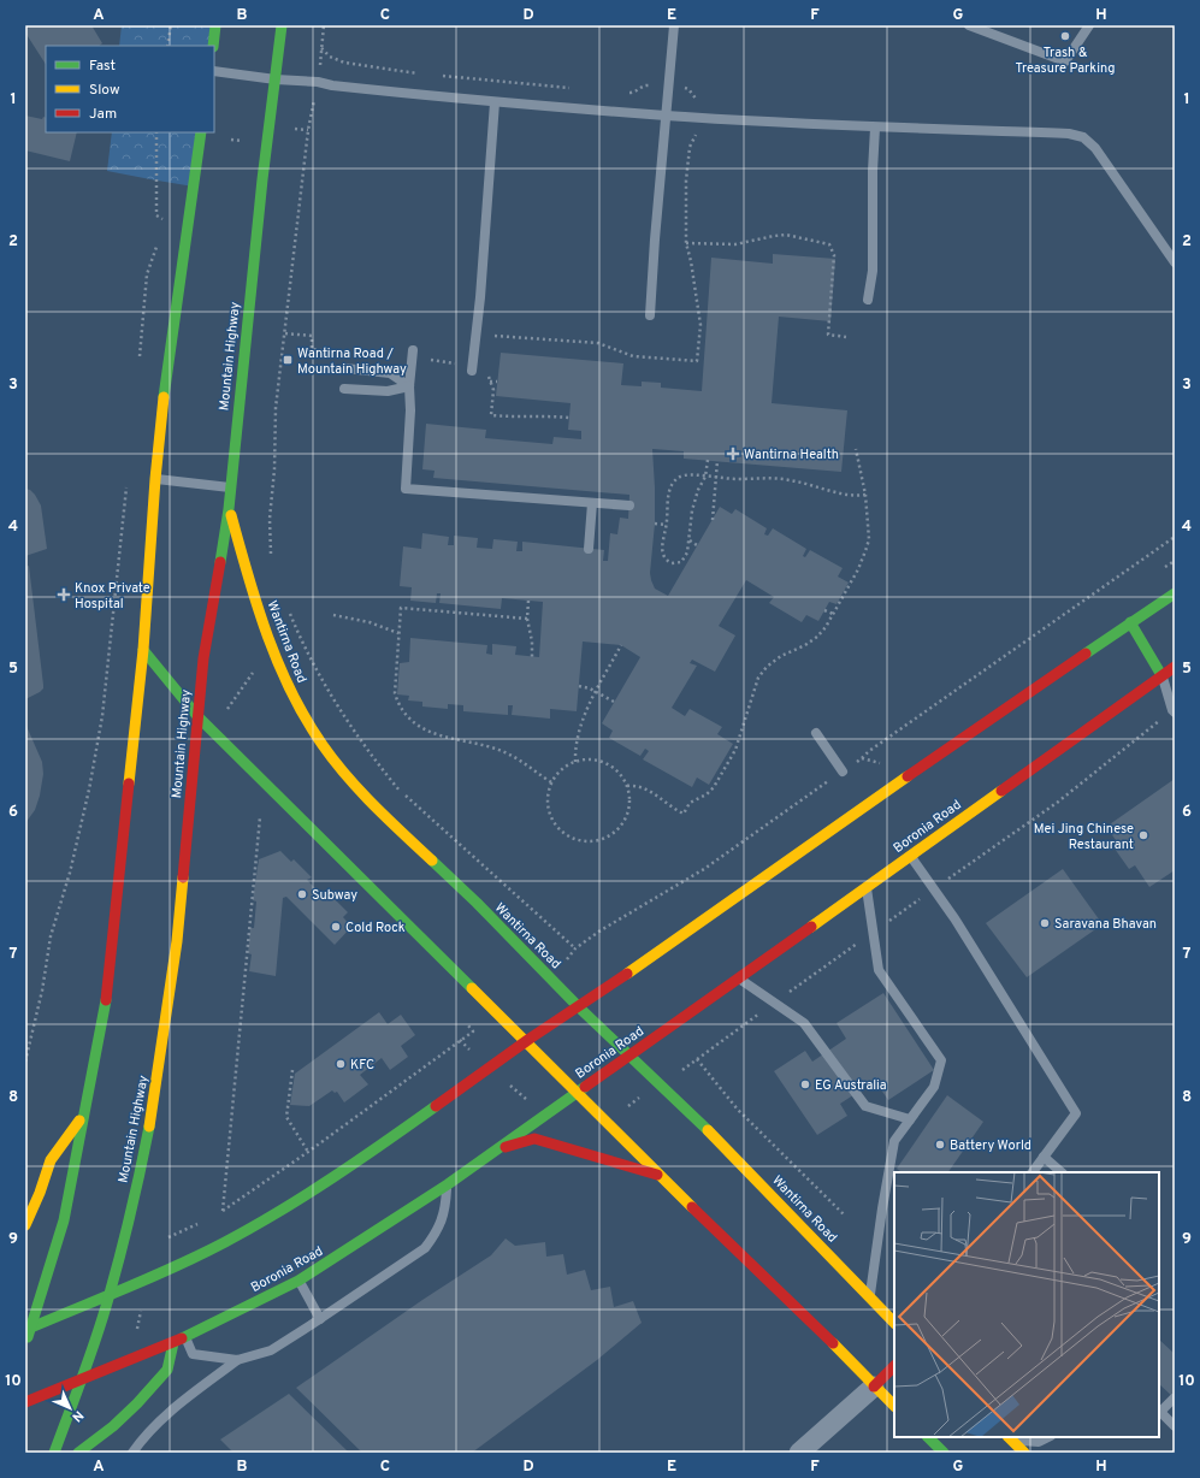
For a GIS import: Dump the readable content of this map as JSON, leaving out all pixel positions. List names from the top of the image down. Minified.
{"streets":{"main road":["Mountain Highway","Wantirna Road","Boronia Road"]},"crossings":[["Mountain Highway","Wantirna Road"],["Mountain Highway","Boronia Road"],["Wantirna Road","Boronia Road"]],"places":{"other":["Trash & Treasure Parking","Mei Jing Chinese Restaurant","Subway","Saravana Bhavan","Cold Rock","KFC","EG Australia","Battery World"],"transit":["Wantirna Road / Mountain Highway"],"health":["Wantirna Health","Knox Private Hospital"]},"legend":["Fast","Slow","Jam"],"north":"bottom right","grid":{"columns":["A","B","C","D","E","F","G","H"],"rows":["1","2","3","4","5","6","7","8","9","10"]}}
